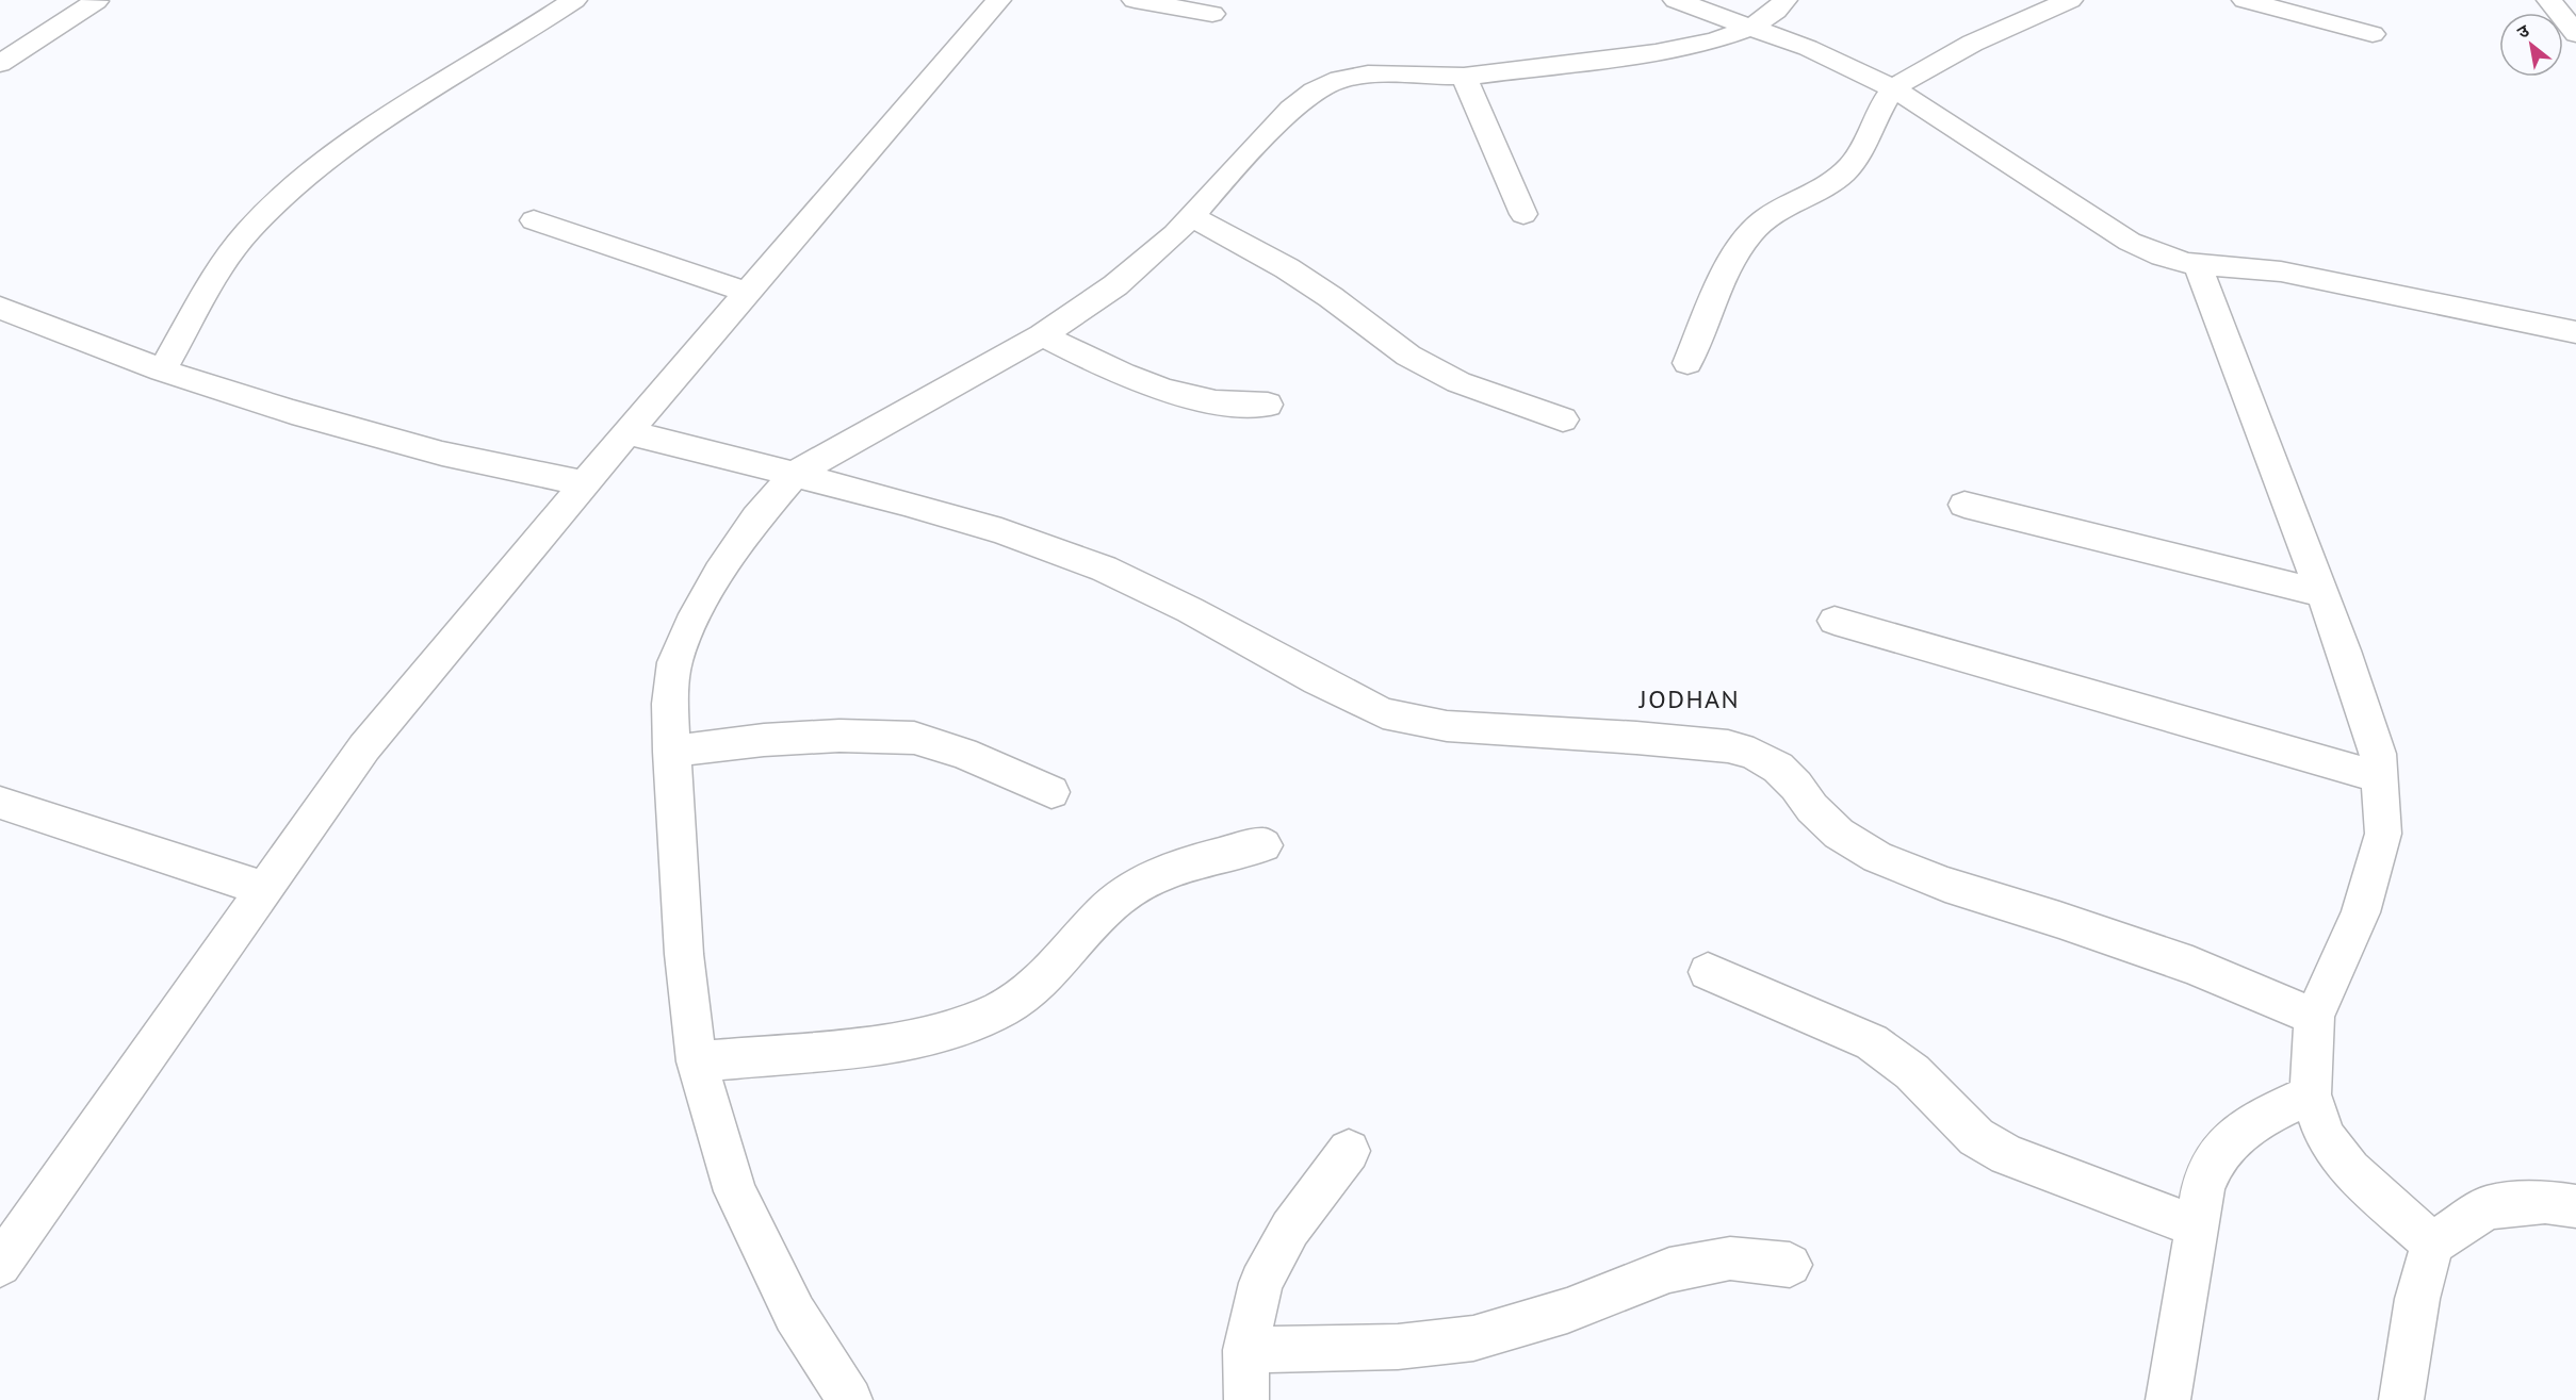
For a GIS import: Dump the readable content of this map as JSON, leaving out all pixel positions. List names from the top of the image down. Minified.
{"districts":["JODHAN"],"north":"top left"}
